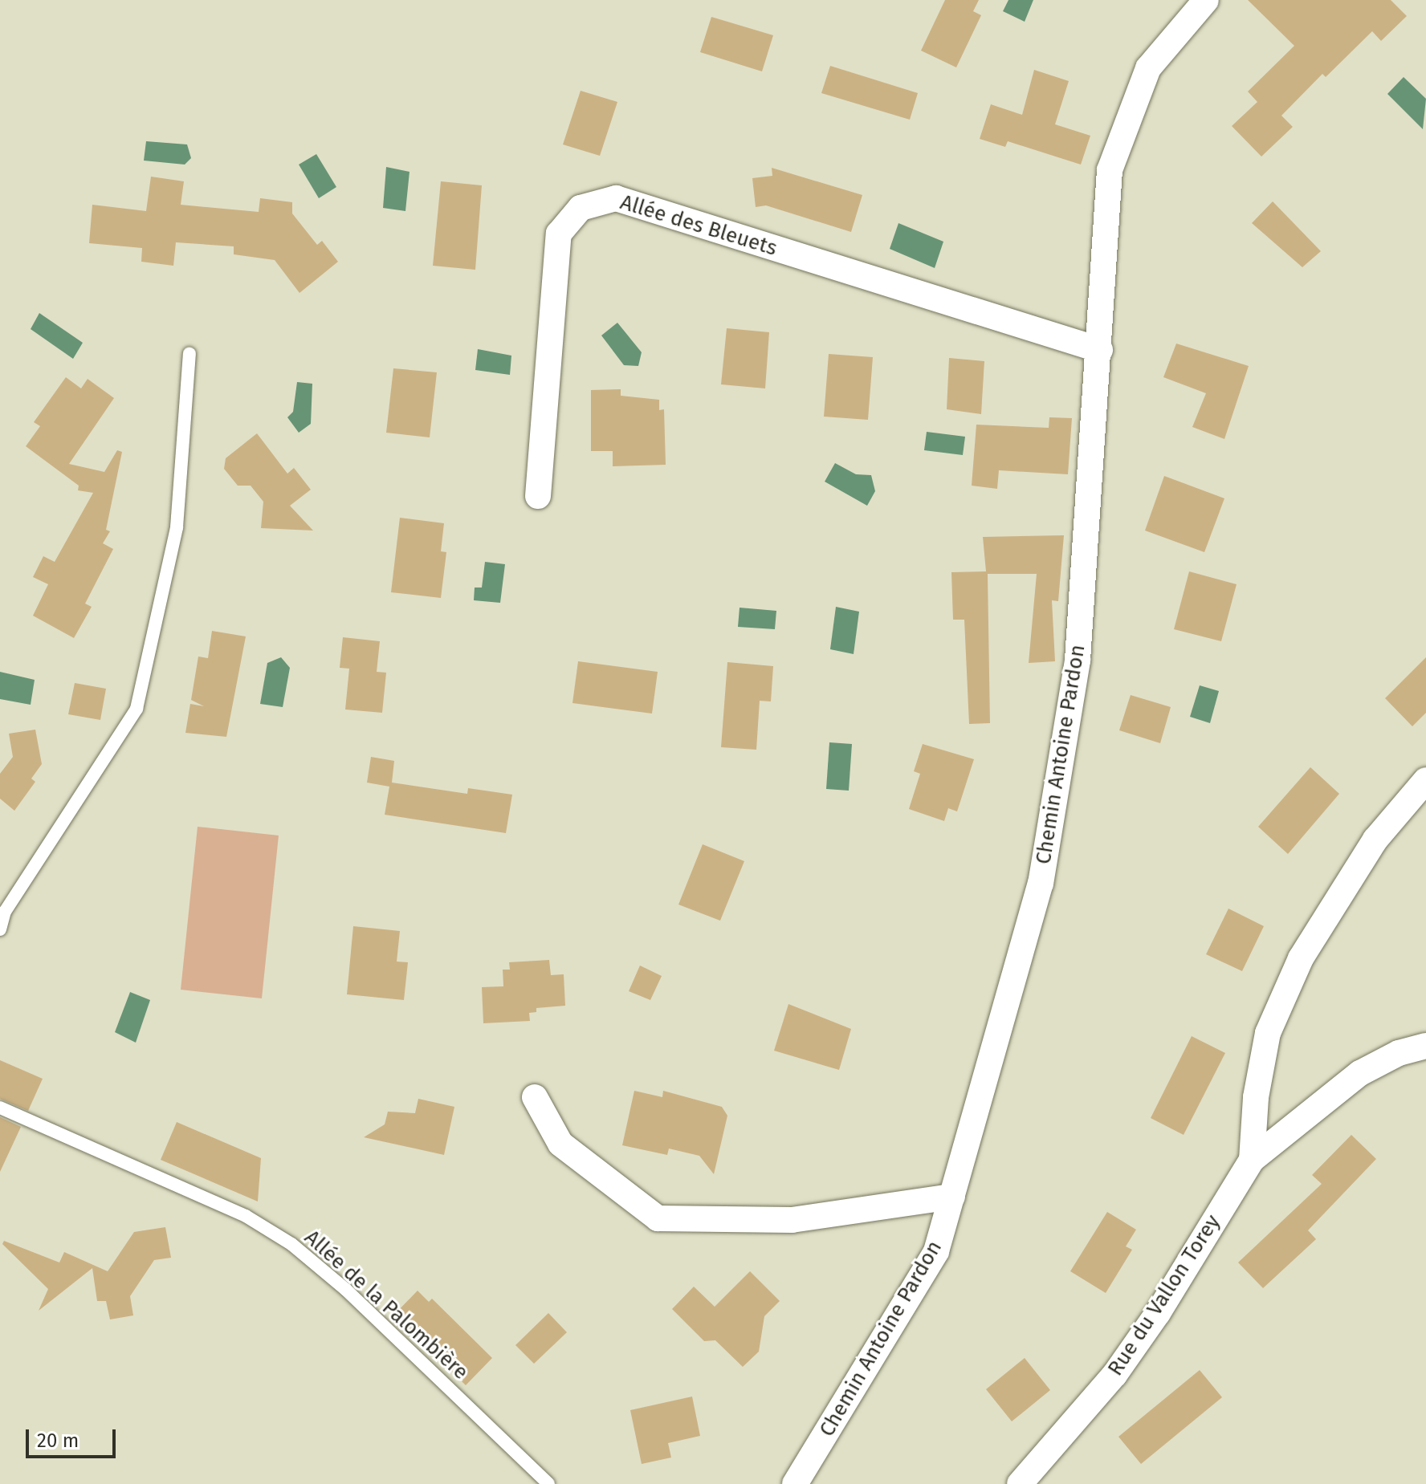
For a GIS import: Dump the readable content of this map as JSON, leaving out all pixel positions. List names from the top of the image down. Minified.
{"streets":{"street":["Allée des Bleuets","Chemin Antoine Pardon","Rue du Vallon Torey"],"lane":["Allée de la Palombière"]},"crossings":[["Allée des Bleuets","Chemin Antoine Pardon"]],"scale_bar":"20 m"}
